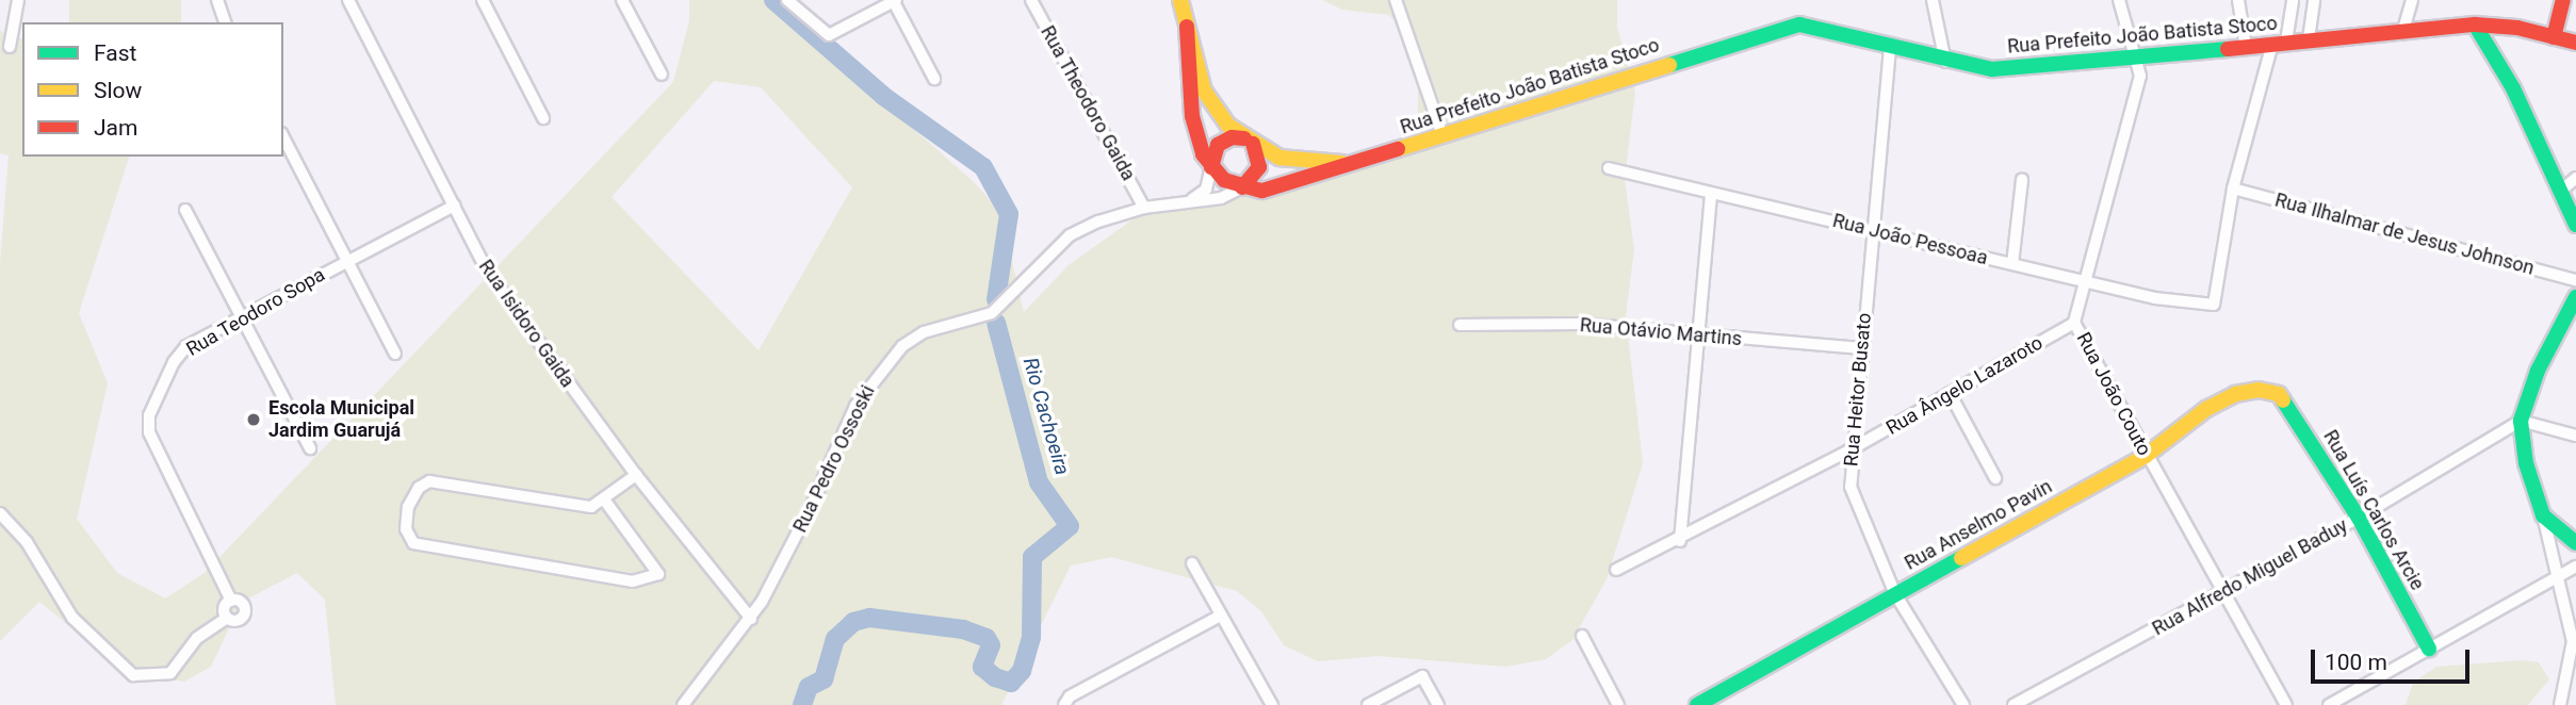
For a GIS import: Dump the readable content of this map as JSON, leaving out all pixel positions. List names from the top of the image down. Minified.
{"streets":{"main road":["Rua Prefeito João Batista Stoco","Rua Luís Carlos Arcie","Rua Anselmo Pavin"],"street":["Rua Theodoro Gaida","Rua Ilhalmar de Jesus Johnson","Rua João Pessoaa","Rua Teodoro Sopa","Rua Isidoro Gaida","Rua Otávio Martins","Rua Ângelo Lazaroto","Rua Heitor Busato","Rua João Couto","Rua Pedro Ossoski","Rua Alfredo Miguel Baduy"]},"crossings":[["Rua Prefeito João Batista Stoco","Rua Heitor Busato"],["Rua Prefeito João Batista Stoco","Rua João Couto"],["Rua Prefeito João Batista Stoco","Rua Pedro Ossoski"],["Rua Theodoro Gaida","Rua Pedro Ossoski"],["Rua Ilhalmar de Jesus Johnson","Rua João Pessoaa"],["Rua João Pessoaa","Rua Heitor Busato"],["Rua João Pessoaa","Rua João Couto"],["Rua Teodoro Sopa","Rua Isidoro Gaida"],["Rua Isidoro Gaida","Rua Pedro Ossoski"],["Rua Otávio Martins","Rua Heitor Busato"],["Rua Ângelo Lazaroto","Rua Heitor Busato"],["Rua Ângelo Lazaroto","Rua João Couto"],["Rua Heitor Busato","Rua Anselmo Pavin"],["Rua João Couto","Rua Anselmo Pavin"],["Rua João Couto","Rua Alfredo Miguel Baduy"],["Rua Luís Carlos Arcie","Rua Anselmo Pavin"],["Rua Luís Carlos Arcie","Rua Alfredo Miguel Baduy"]],"water":["Rio Cachoeira"],"places":["Escola Municipal Jardim Guarujá"],"legend":["Fast","Slow","Jam"],"scale_bar":"100 m"}
